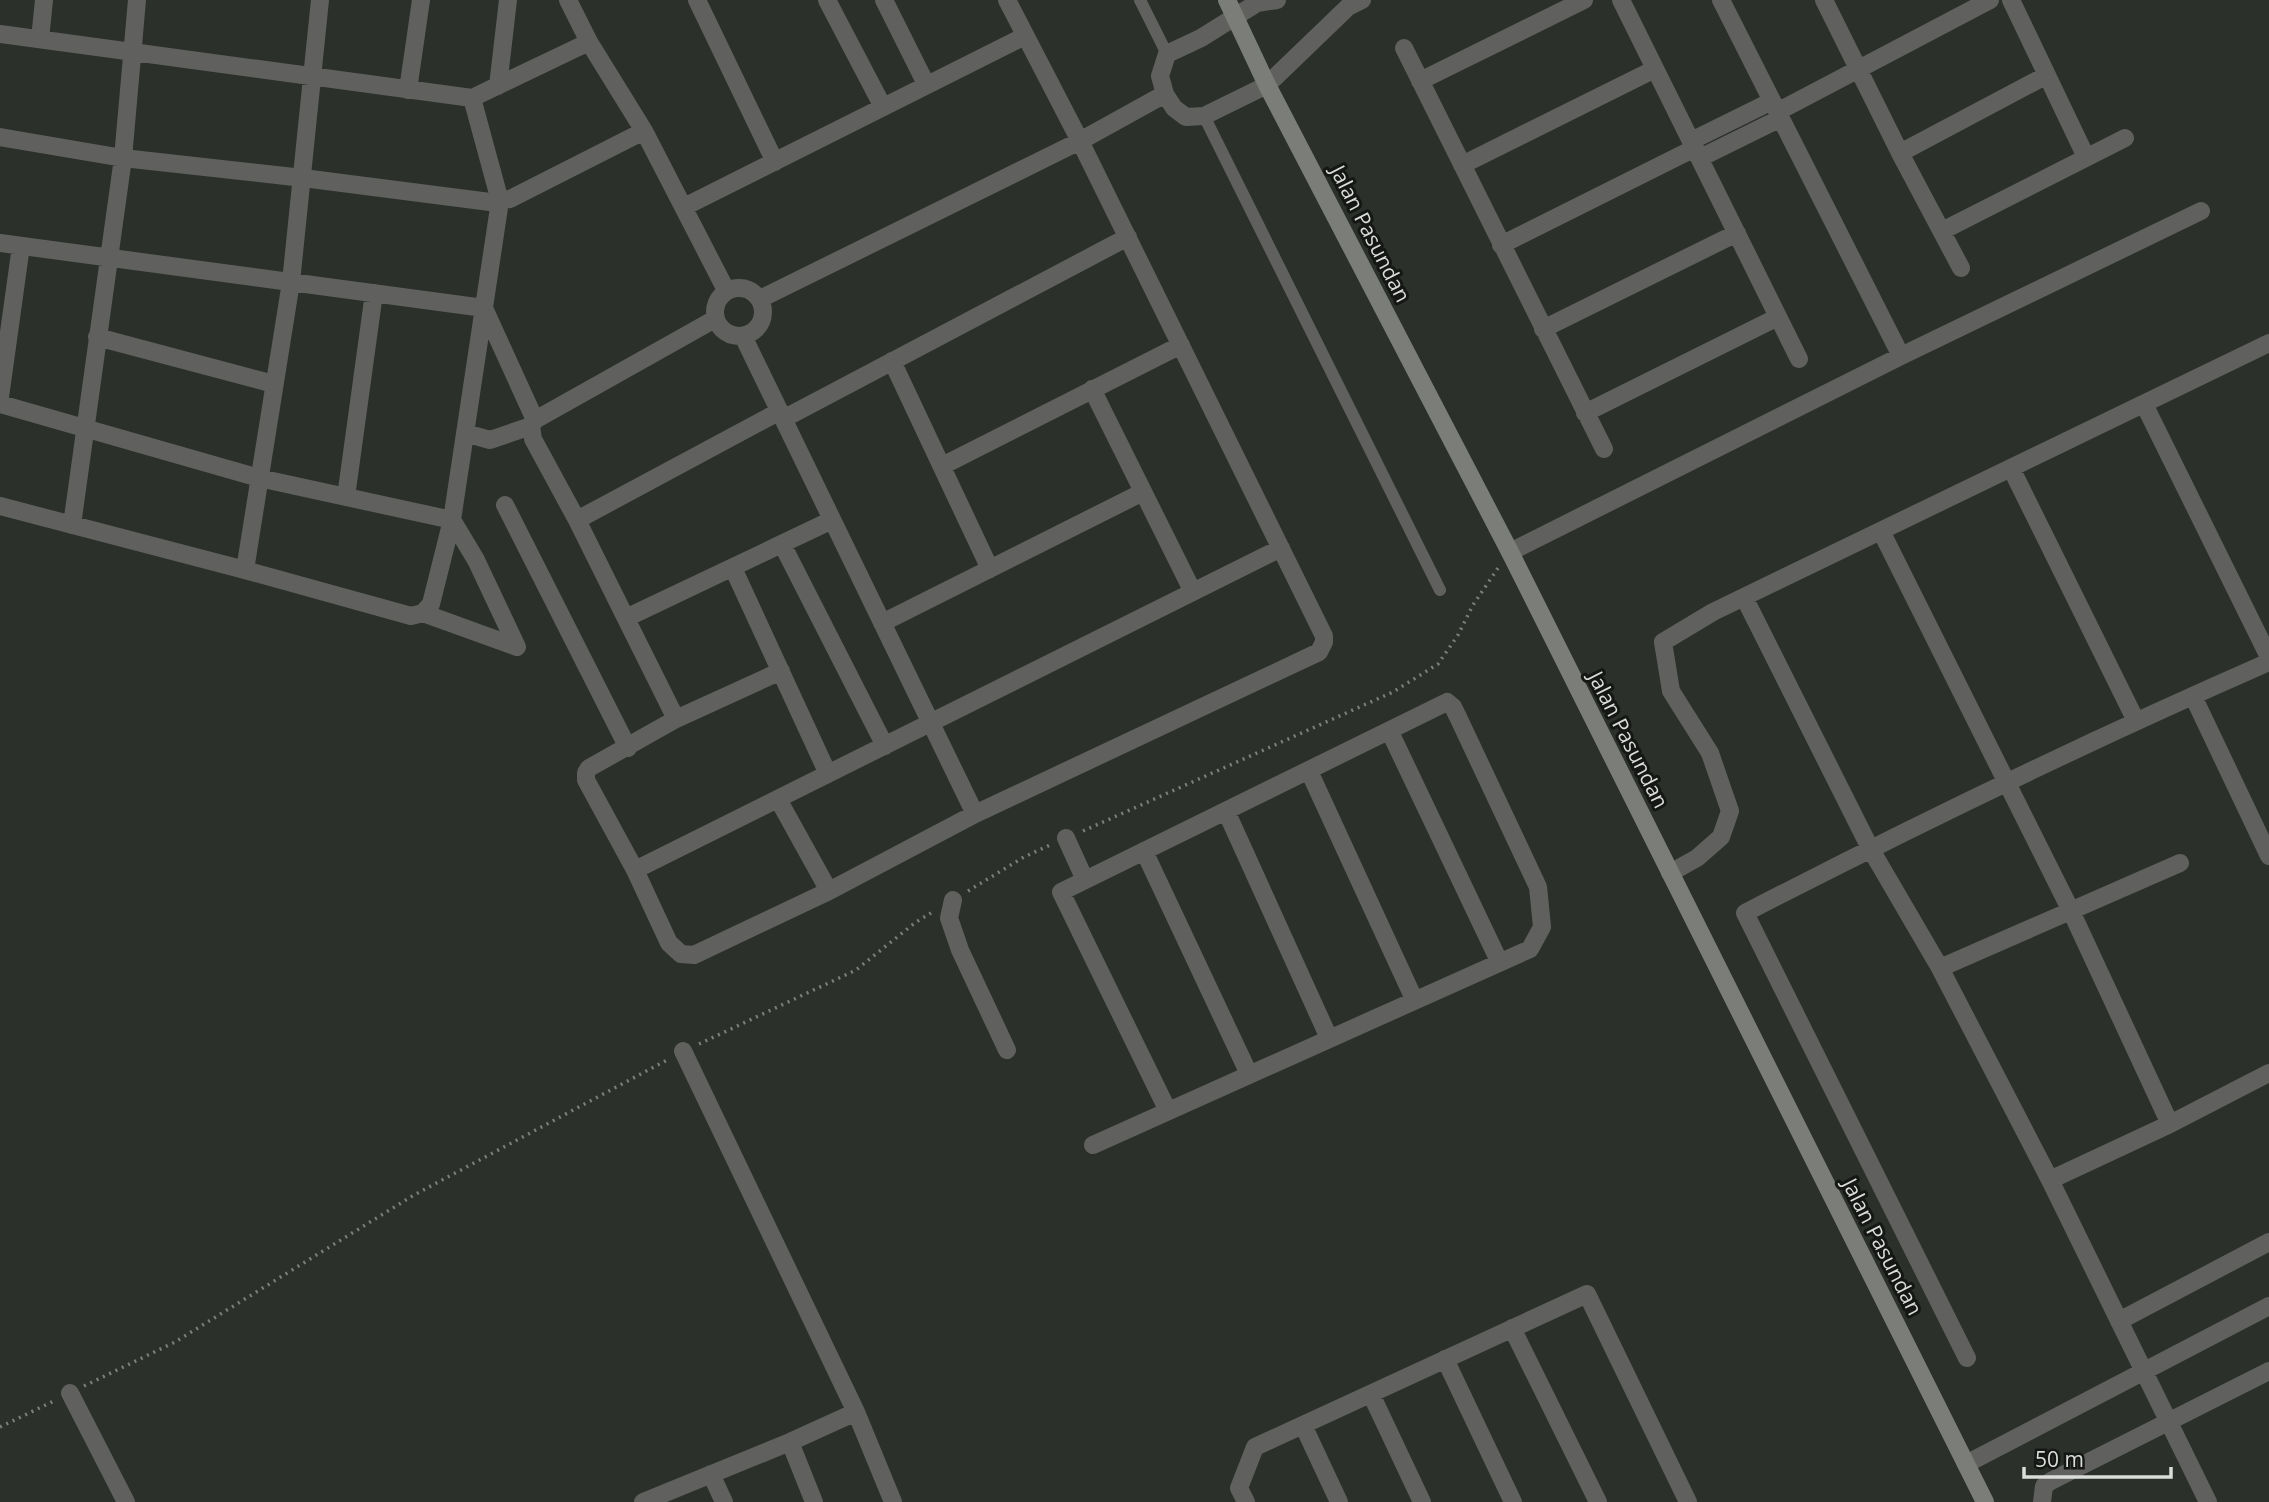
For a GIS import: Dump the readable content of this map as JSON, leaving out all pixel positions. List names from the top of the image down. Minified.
{"streets":{"street":["Jalan Pasundan"]},"scale_bar":"50 m"}
